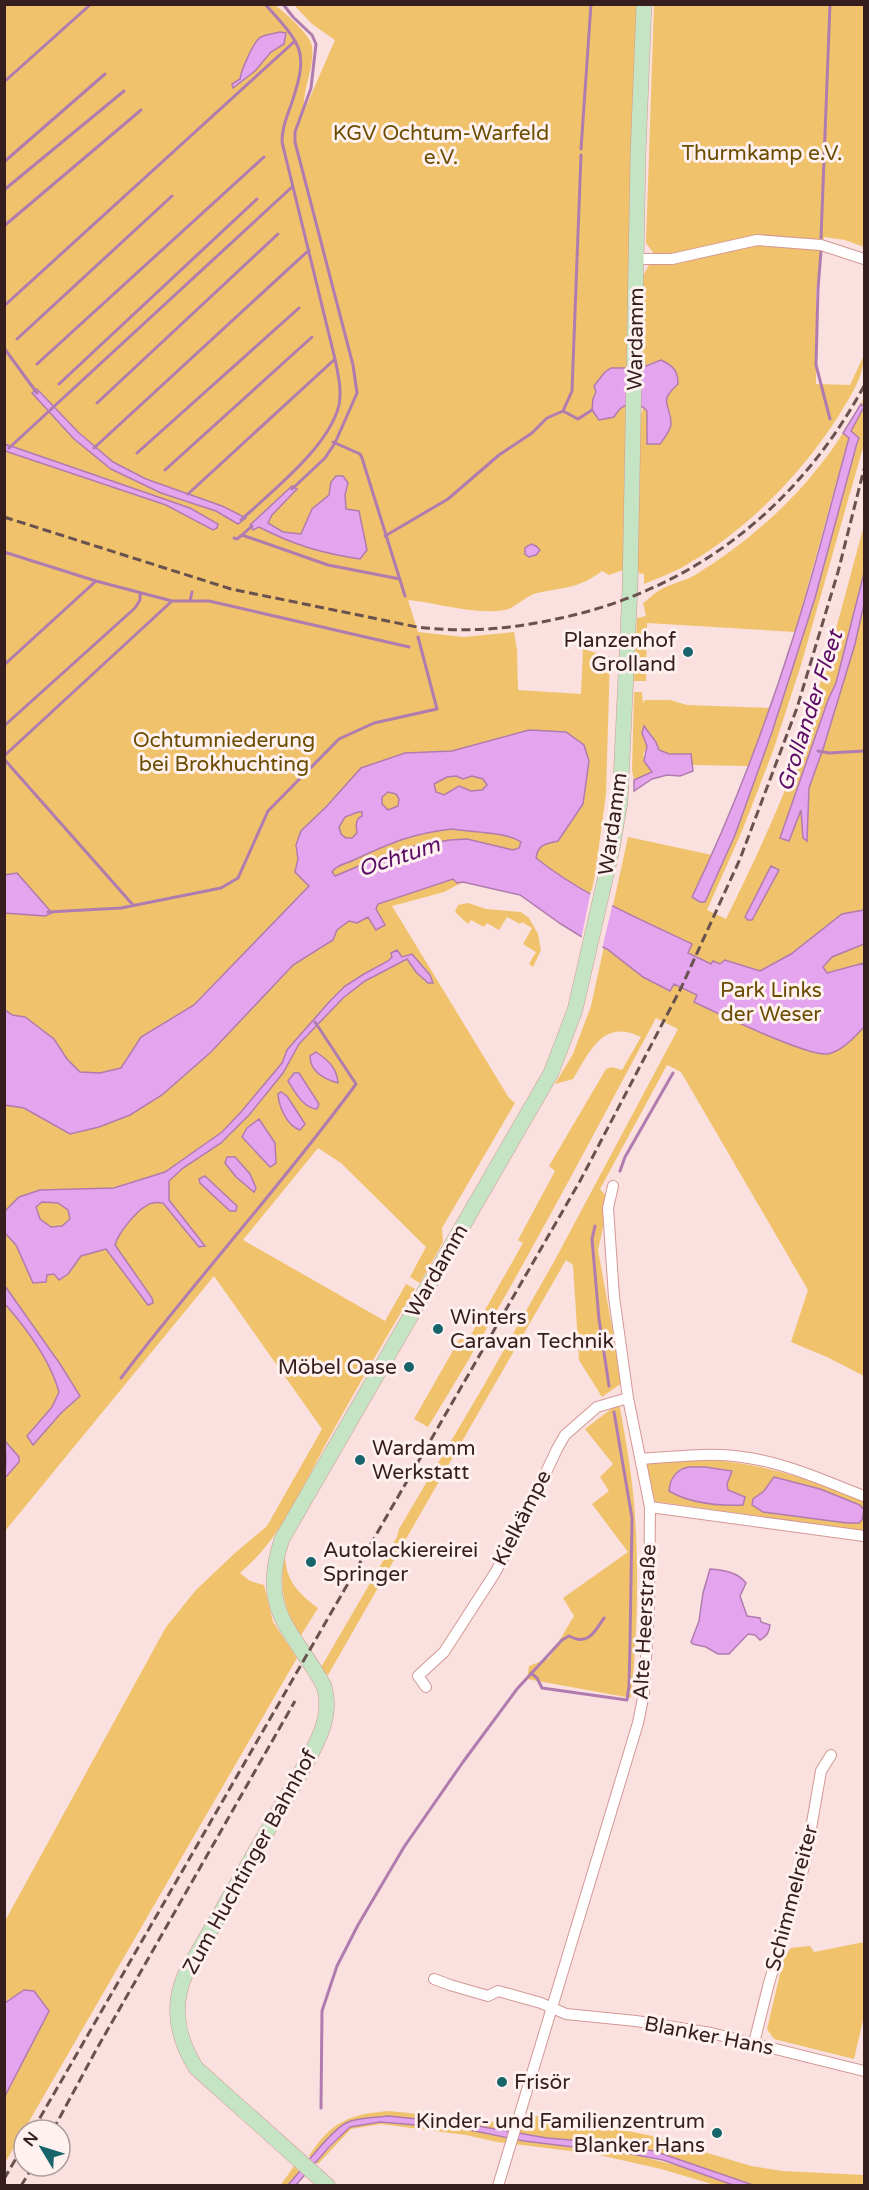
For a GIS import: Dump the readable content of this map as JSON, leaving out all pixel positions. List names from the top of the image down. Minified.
{"streets":{"street":["Wardamm","Kielkämpe","Alte Heerstraße","Zum Huchtinger Bahnhof","Schimmelreiter","Blanker Hans"]},"crossings":[["Wardamm","Zum Huchtinger Bahnhof"],["Kielkämpe","Alte Heerstraße"],["Alte Heerstraße","Blanker Hans"],["Schimmelreiter","Blanker Hans"]],"water":["Grollander Fleet","Ochtum"],"parks":["KGV Ochtum-Warfeld e.V.","Thurmkamp e.V.","Ochtumniederung bei Brokhuchting","Park Links der Weser"],"places":["Planzenhof Grolland","Winters Caravan Technik","Möbel Oase","Wardamm Werkstatt","Autolackiereirei Springer","Frisör","Kinder- und Familienzentrum Blanker Hans"],"north":"top left"}
